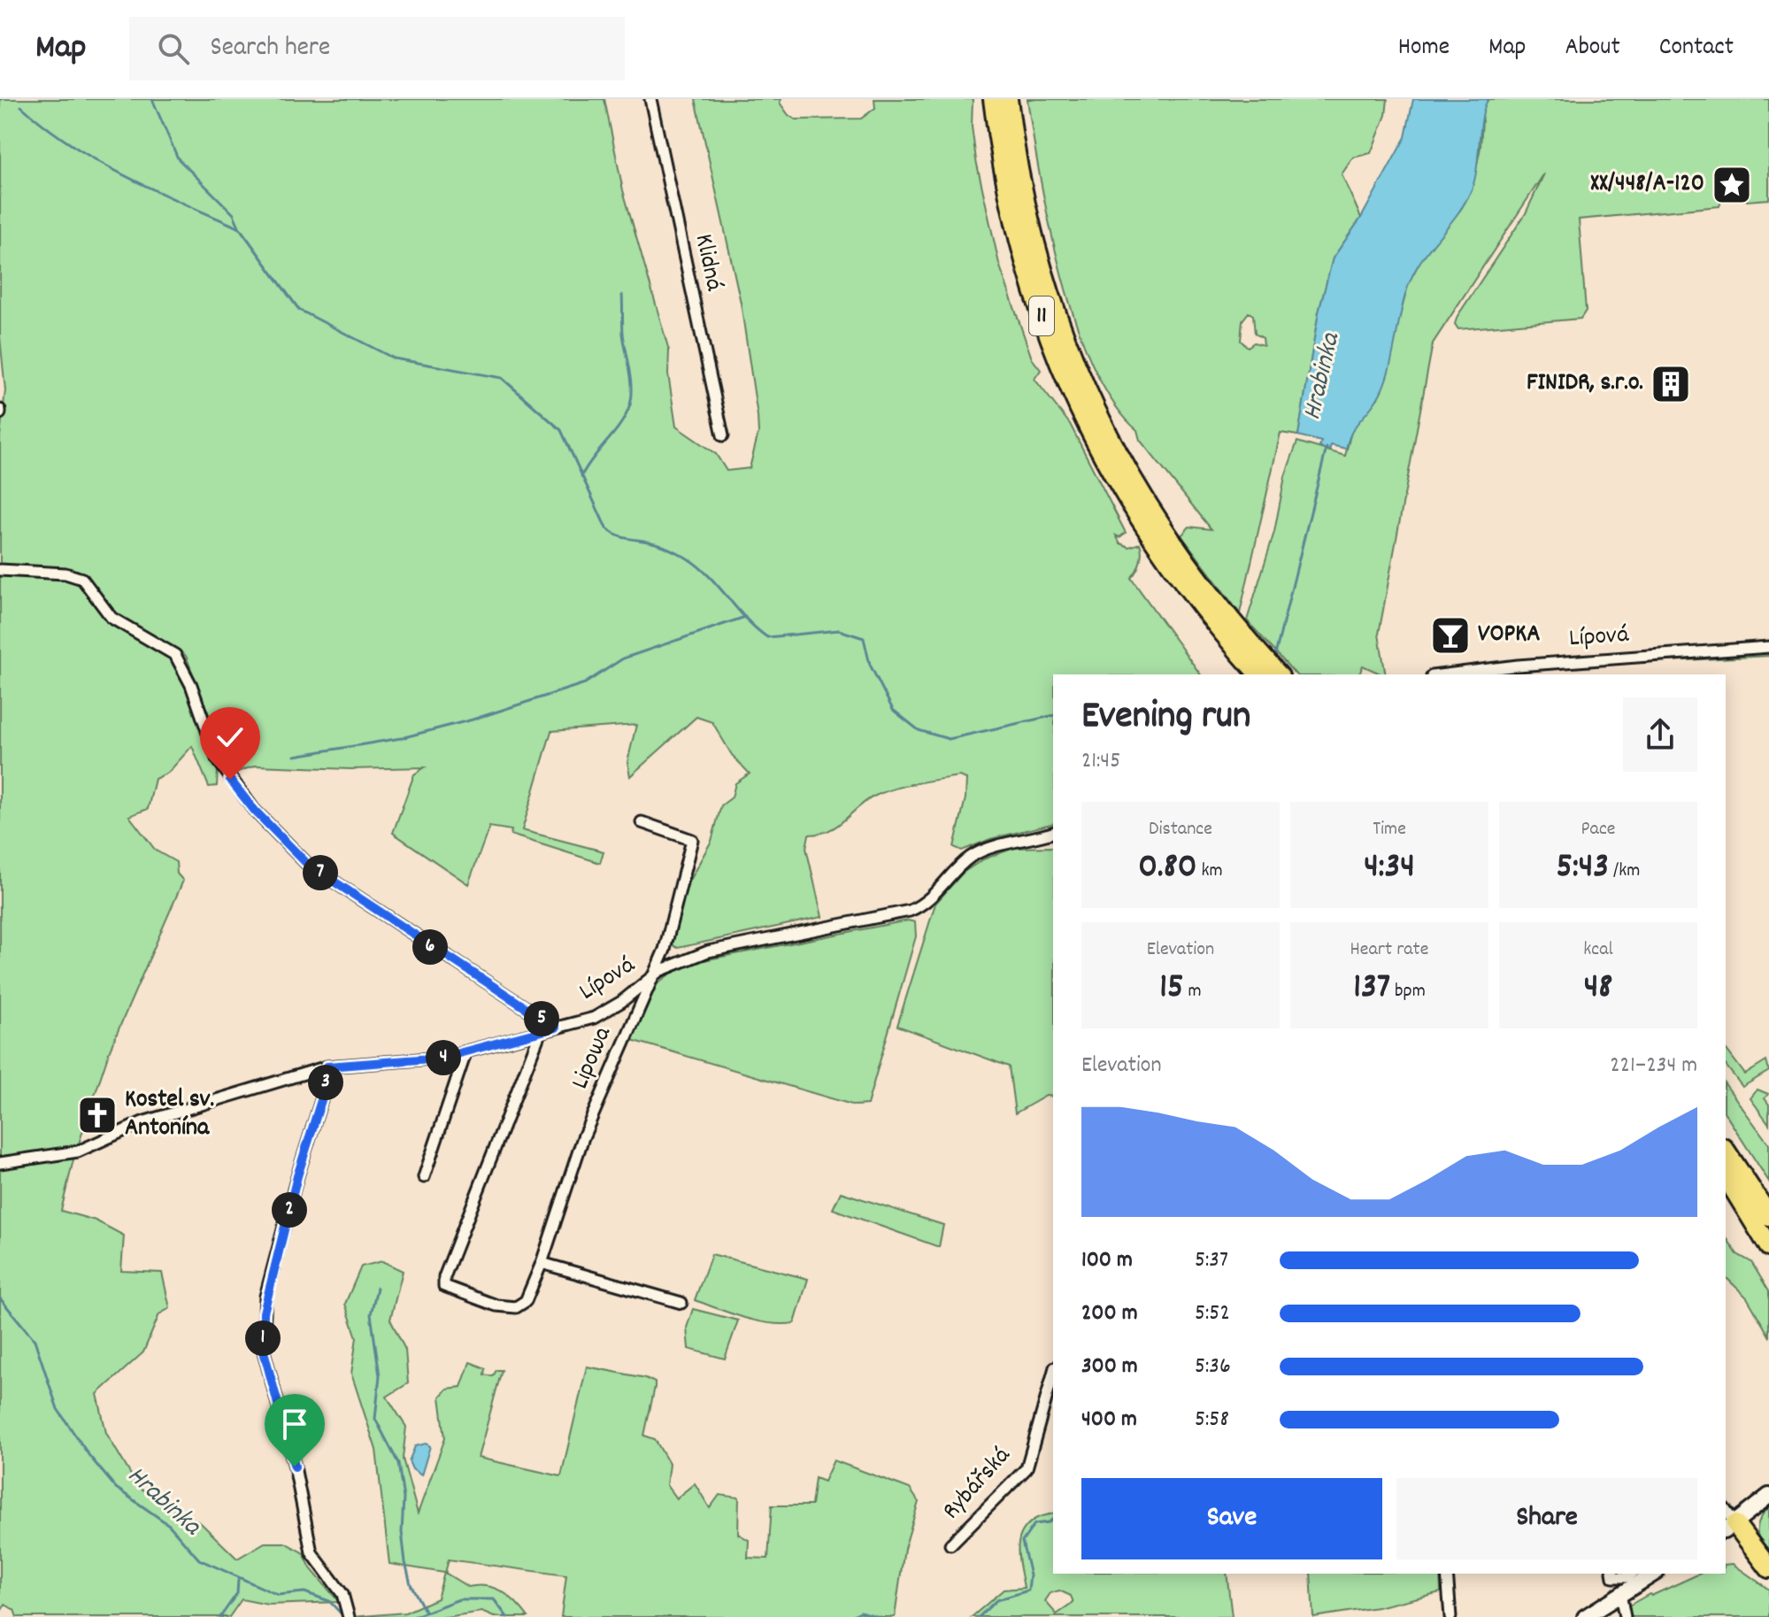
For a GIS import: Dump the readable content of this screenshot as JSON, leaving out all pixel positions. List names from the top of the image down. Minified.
{"streets":{"highway":["11"],"street":["Klidná","Lípová","Lipowa","Rybářská"]},"crossings":[["Lípová","Lipowa"]],"water":["Hrabinka"],"places":{"place":["XX/448/A-120"],"building":["FINIDR, s.r.o."],"bar":["VOPKA"],"church":["Kostel sv. Antonína"]},"page":{"header":"Map","search":"Search here","nav":["Home","Map","About","Contact"],"heading":["Evening run","21:45"],"stats":[["Distance","0.80 km"],["Time","4:34"],["Pace","5:43 /km"],["Elevation","15 m"],["Heart rate","137 bpm"],["kcal","48"]],"pins":["7","6","5","4","3","2","1"],"chart":["Elevation","221–234 m"],"list":[{"name":"100 m","note":"5:37"},{"name":"200 m","note":"5:52"},{"name":"300 m","note":"5:36"},{"name":"400 m","note":"5:58"}],"buttons":["Save","Share"]}}
